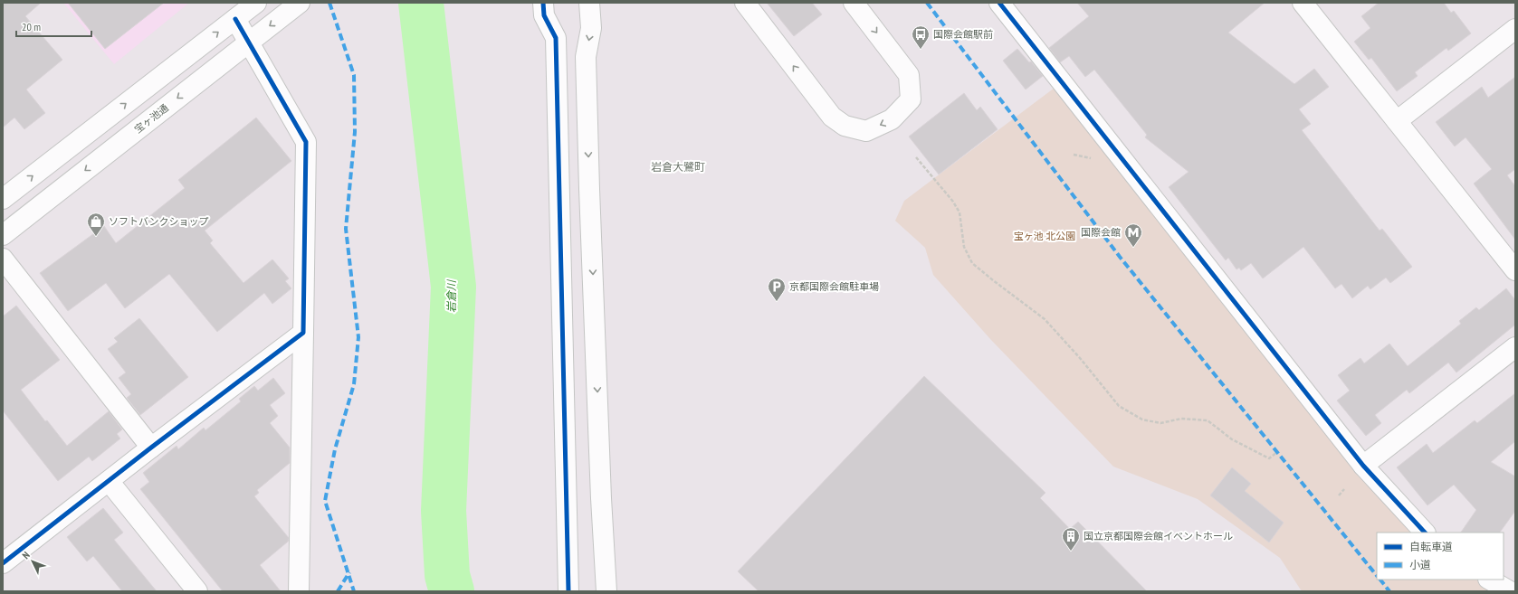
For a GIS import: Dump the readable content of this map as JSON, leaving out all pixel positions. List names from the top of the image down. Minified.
{"streets":{"street":["宝ヶ池通"]},"districts":["岩倉大鷺町"],"water":["岩倉川"],"parks":["宝ヶ池 北公園"],"places":{"bus stop":["国際会館駅前"],"shop":["ソフトバンクショップ"],"metro station":["国際会館"],"parking":["京都国際会館駐車場"],"building":["国立京都国際会館イベントホール"]},"legend":["自転車道","小道"],"scale_bar":"20 m","north":"top left"}
